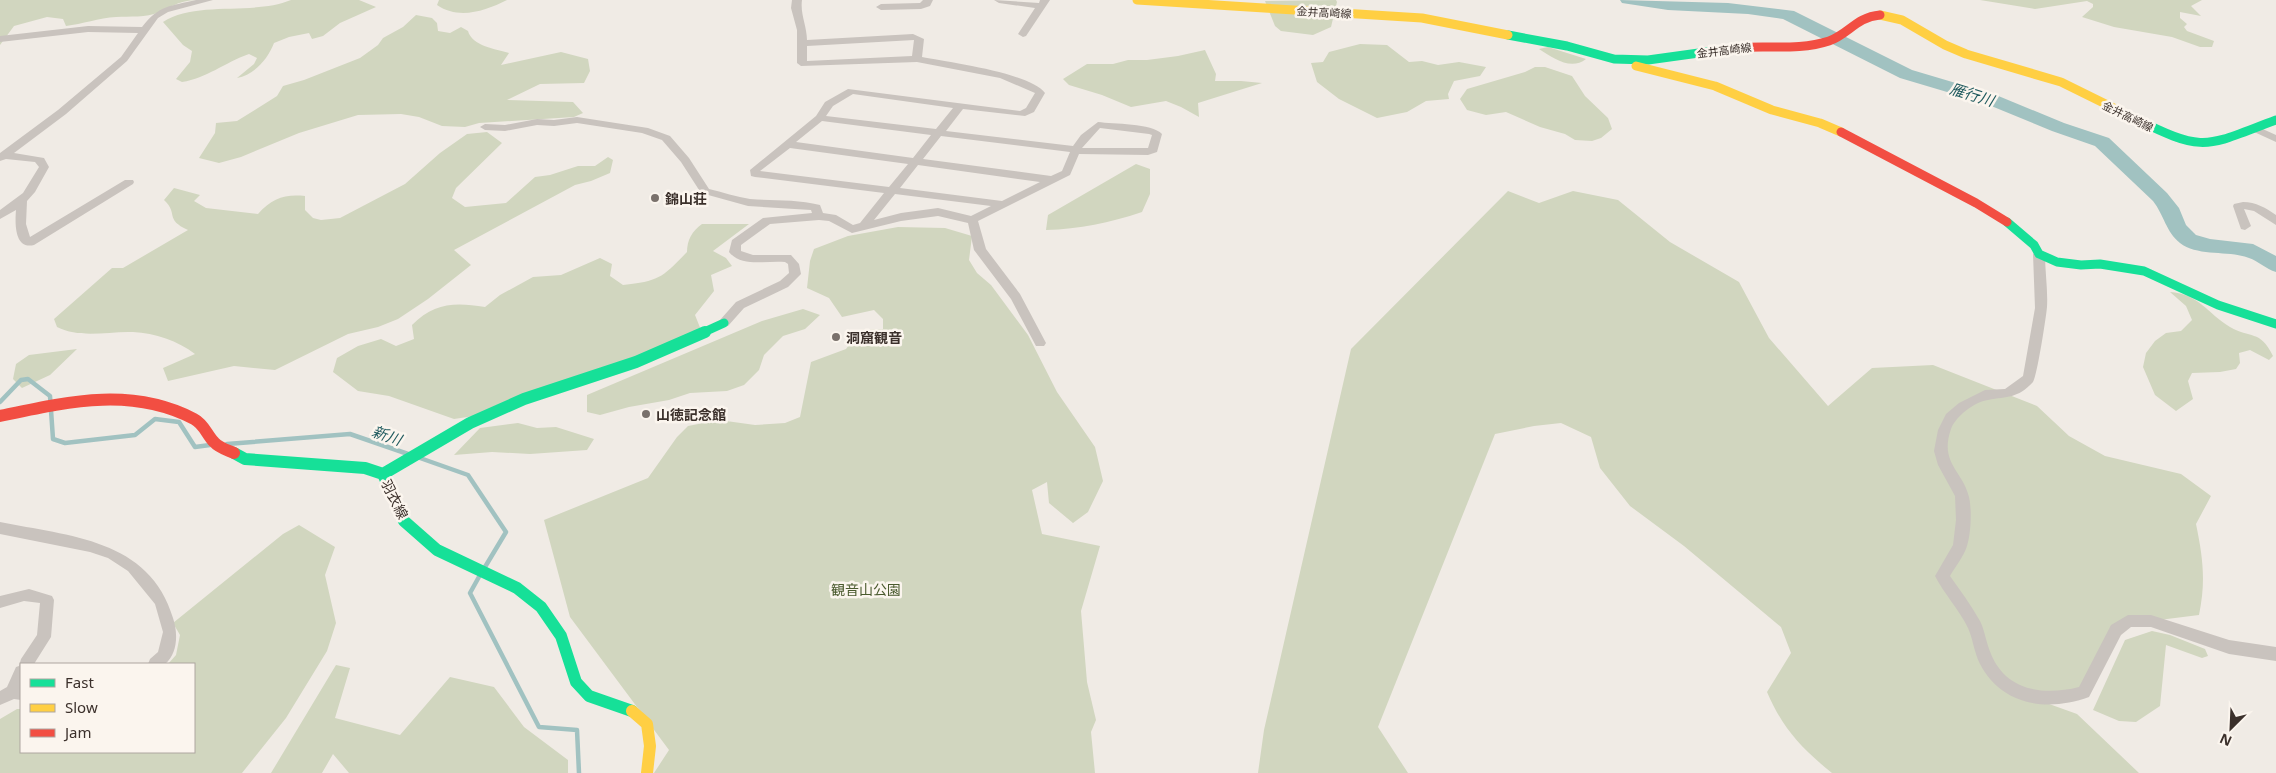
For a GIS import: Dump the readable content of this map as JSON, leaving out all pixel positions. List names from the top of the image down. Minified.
{"streets":{"street":["金井高崎線","羽衣線"]},"water":["雁行川","新川"],"parks":["観音山公園"],"places":["錦山荘","洞窟観音","山徳記念館"],"legend":["Fast","Slow","Jam"],"north":"bottom left"}
